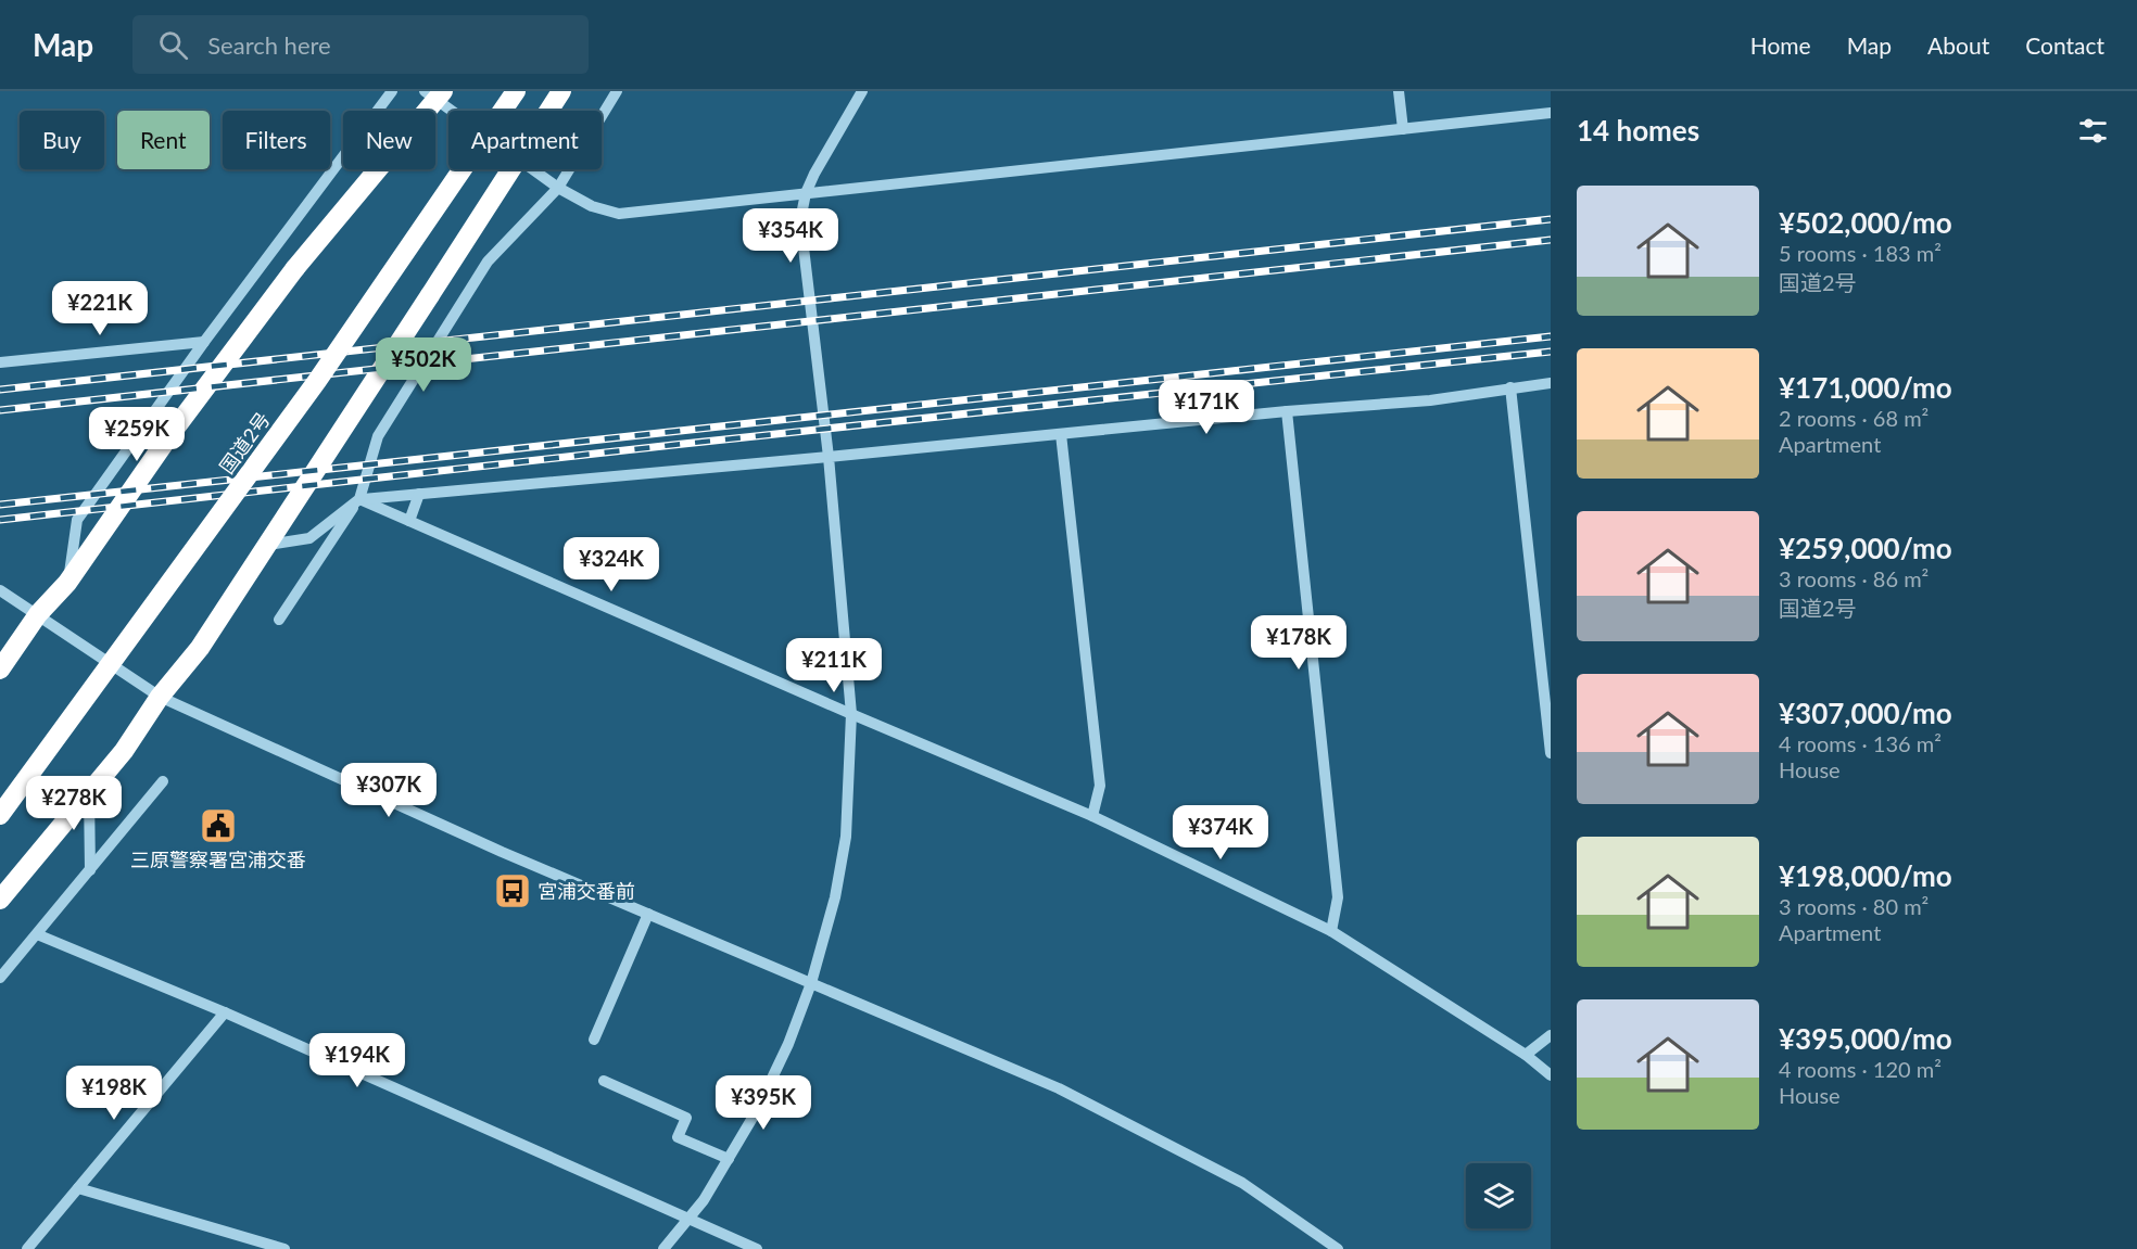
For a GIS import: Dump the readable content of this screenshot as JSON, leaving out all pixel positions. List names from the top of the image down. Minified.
{"streets":{"highway":["国道2号"]},"places":{"public building":["三原警察署宮浦交番"],"bus stop":["宮浦交番前"]},"page":{"header":"Map","search":"Search here","nav":["Home","Map","About","Contact"],"heading":"14 homes","chip":["Buy","Rent","Filters","New","Apartment"],"list":[{"name":"¥502,000/mo","note":"5 rooms · 183 m² · 国道2号"},{"name":"¥171,000/mo","note":"2 rooms · 68 m² · Apartment"},{"name":"¥259,000/mo","note":"3 rooms · 86 m² · 国道2号"},{"name":"¥307,000/mo","note":"4 rooms · 136 m² · House"},{"name":"¥198,000/mo","note":"3 rooms · 80 m² · Apartment"},{"name":"¥395,000/mo","note":"4 rooms · 120 m² · House"}],"price":["¥354K","¥221K","¥502K","¥171K","¥259K","¥324K","¥178K","¥211K","¥307K","¥278K","¥374K","¥194K","¥198K","¥395K"]}}
